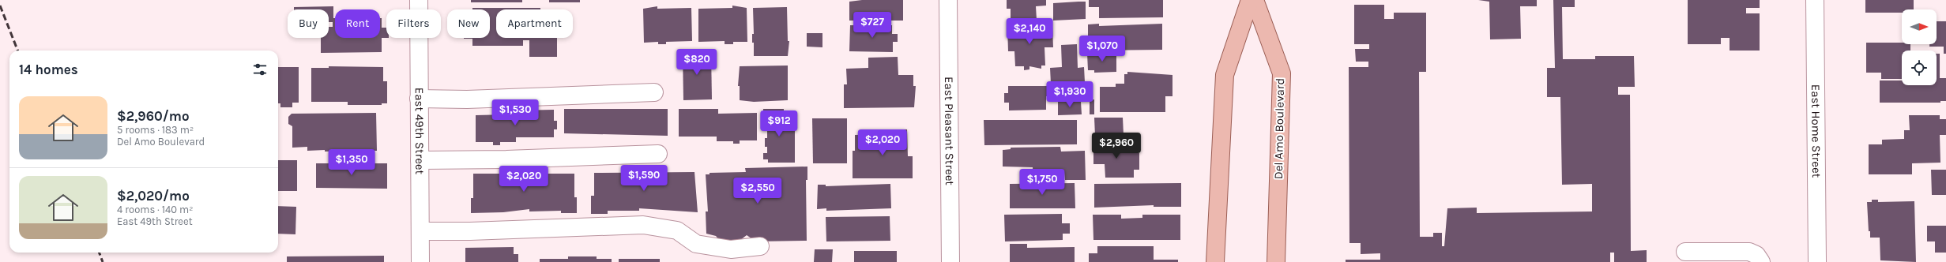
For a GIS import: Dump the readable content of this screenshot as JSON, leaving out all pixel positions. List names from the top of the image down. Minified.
{"streets":{"main road":["Del Amo Boulevard"],"street":["East 49th Street","East Pleasant Street","East Home Street"]},"north":"right","page":{"chip":["Buy","Rent","Filters","New","Apartment"],"price":["$727","$2,140","$1,070","$820","$1,930","$1,530","$912","$2,020","$2,960","$1,350","$1,590","$2,020","$1,750","$2,550"],"heading":"14 homes","list":[{"name":"$2,960/mo","note":"5 rooms · 183 m² · Del Amo Boulevard"},{"name":"$2,020/mo","note":"4 rooms · 140 m² · East 49th Street"}]}}
